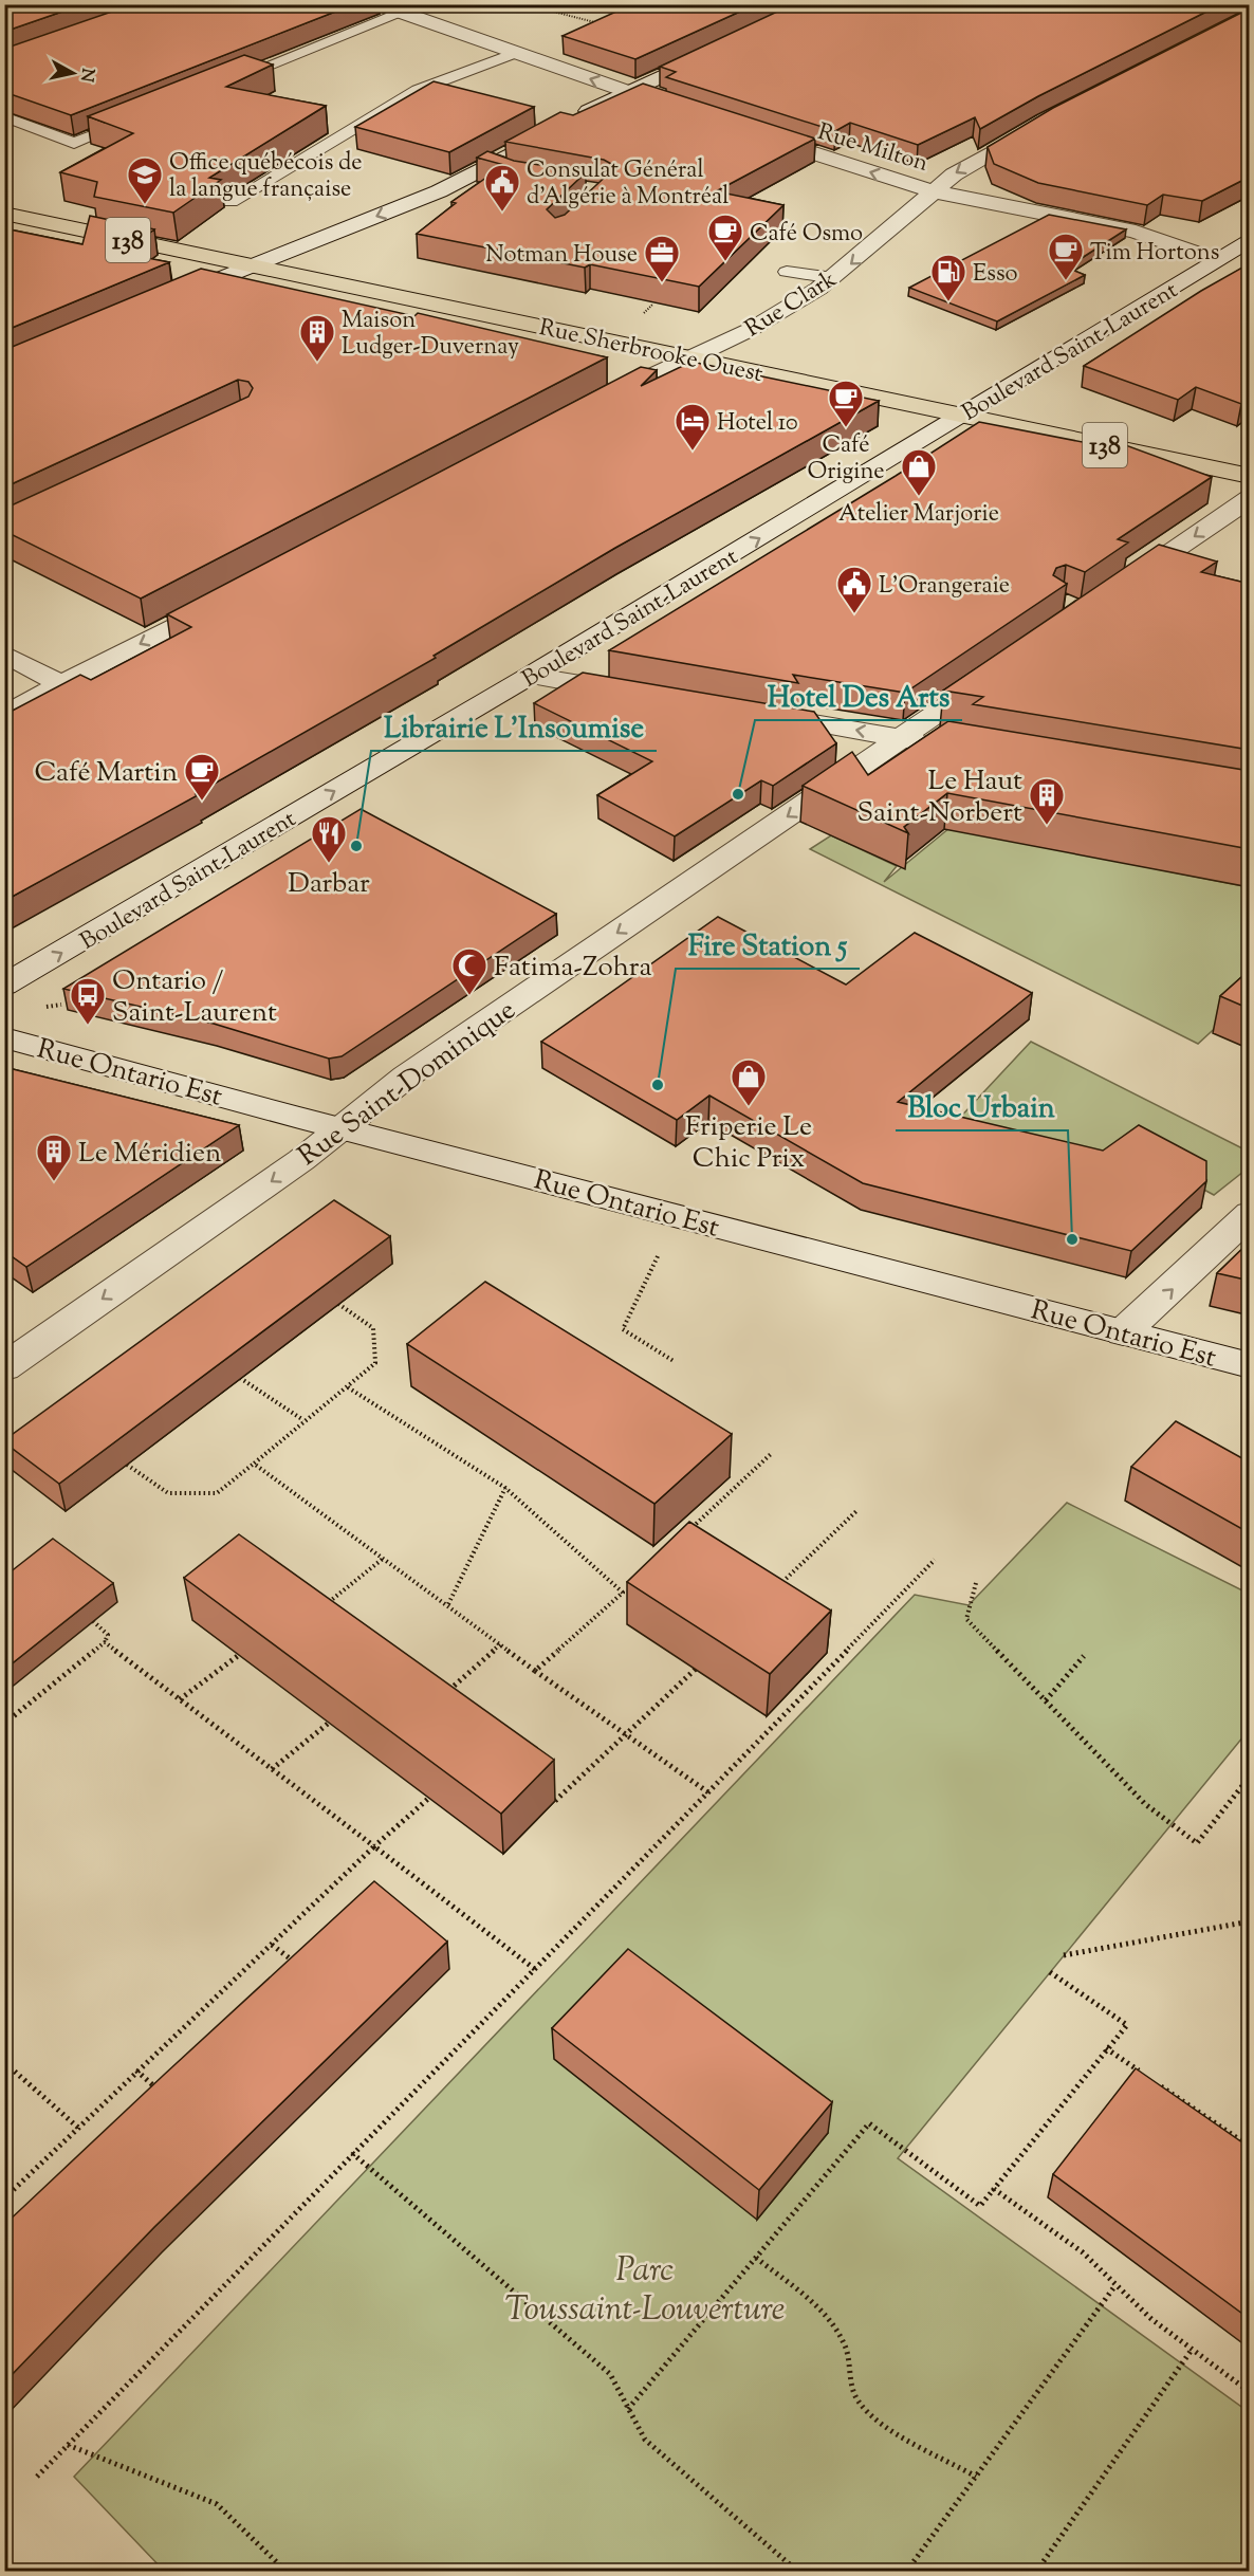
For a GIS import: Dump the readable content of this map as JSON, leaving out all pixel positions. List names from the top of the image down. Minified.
{"streets":{"main road":["138","Rue Sherbrooke Ouest"],"street":["Rue Milton","Rue Clark","Boulevard Saint-Laurent","Rue Ontario Est","Rue Saint-Dominique"]},"crossings":[["Rue Milton","Rue Clark"],["Rue Milton","Boulevard Saint-Laurent"],["138","Rue Sherbrooke Ouest"],["138","Boulevard Saint-Laurent"],["Rue Clark","Rue Sherbrooke Ouest"],["Rue Sherbrooke Ouest","Boulevard Saint-Laurent"],["Rue Ontario Est","Rue Saint-Dominique"]],"one_way":["Rue Milton","Rue Clark","Boulevard Saint-Laurent","Rue Saint-Dominique"],"parks":["Parc Toussaint-Louverture"],"places":{"school or university":["Office québécois de la langue française"],"public building":["Consulat Général d'Algérie à Montréal","L’Orangeraie"],"cafe":["Café Osmo","Tim Hortons","Café Origine","Café Martin"],"office":["Notman House"],"fuel station":["Esso"],"building":["Maison Ludger-Duvernay","Le Haut Saint-Norbert","Le Méridien"],"hotel":["Hotel 10"],"shop":["Atelier Marjorie","Friperie Le Chic Prix"],"other":["Hotel Des Arts","Librairie L'Insoumise","Fire Station 5","Bloc Urbain"],"restaurant":["Darbar"],"mosque":["Fatima-Zohra"],"bus stop":["Ontario / Saint-Laurent"]},"north":"right"}
